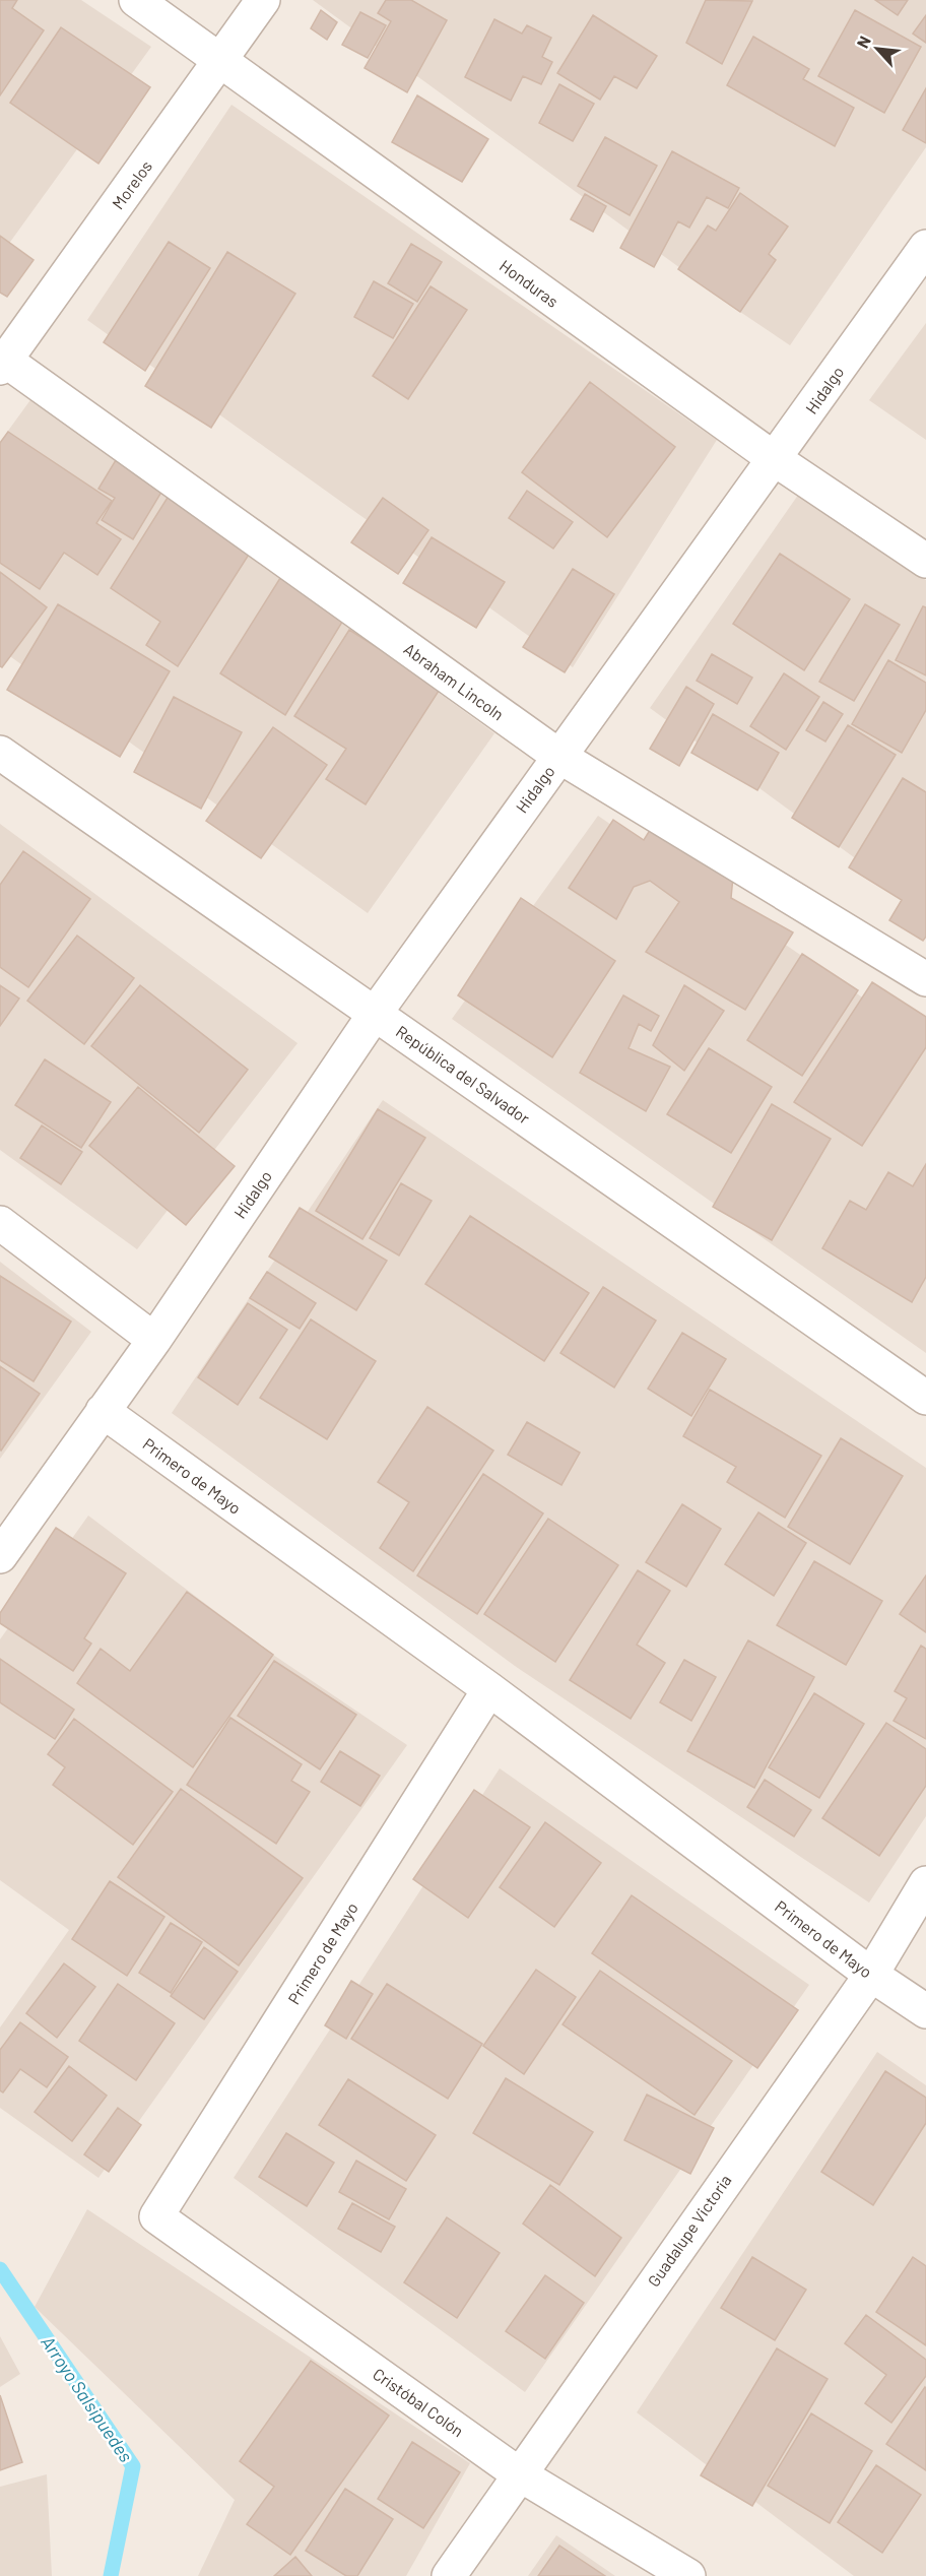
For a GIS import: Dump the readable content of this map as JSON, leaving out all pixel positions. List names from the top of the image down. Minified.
{"streets":{"street":["Morelos","Honduras","Hidalgo","Abraham Lincoln","República del Salvador","Primero de Mayo","Guadalupe Victoria","Cristóbal Colón"]},"crossings":[["Morelos","Honduras"],["Morelos","Abraham Lincoln"],["Honduras","Hidalgo"],["Hidalgo","Abraham Lincoln"],["Hidalgo","República del Salvador"],["Hidalgo","Primero de Mayo"],["Primero de Mayo","Guadalupe Victoria"],["Primero de Mayo","Cristóbal Colón"],["Guadalupe Victoria","Cristóbal Colón"]],"water":["Arroyo Salsipuedes"],"north":"top left"}
